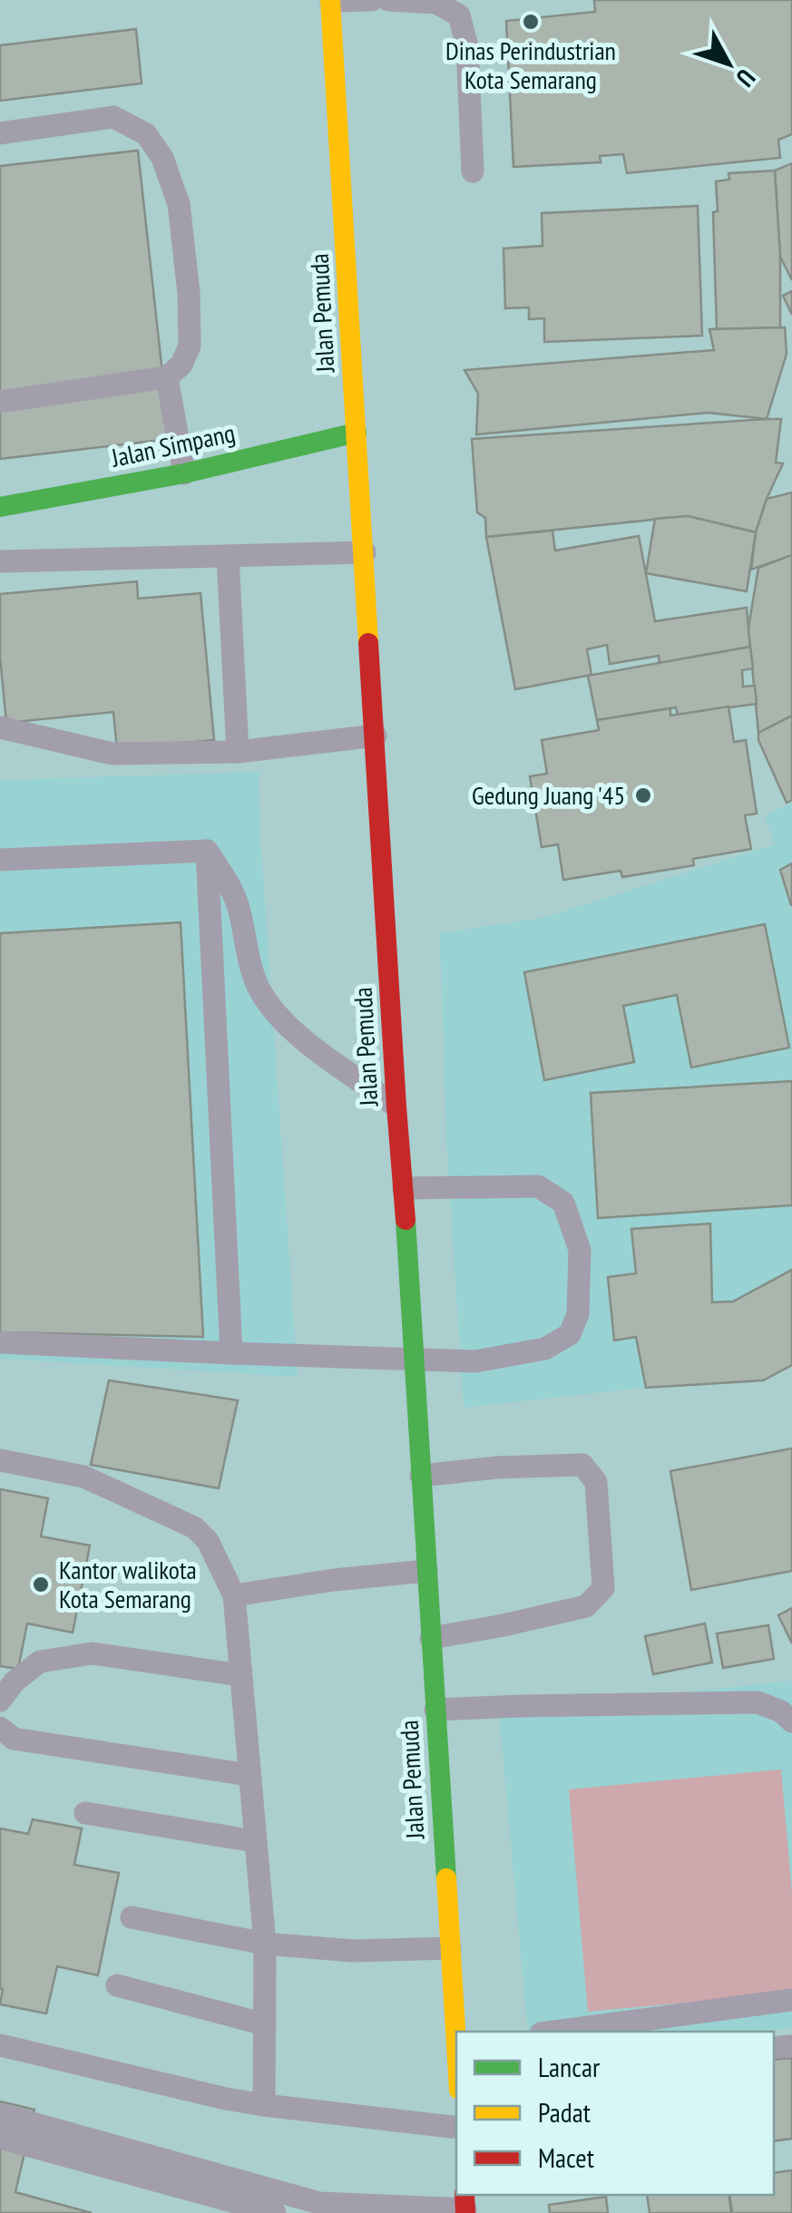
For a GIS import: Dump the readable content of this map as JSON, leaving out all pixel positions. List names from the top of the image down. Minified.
{"streets":{"main road":["Jalan Pemuda","Jalan Simpang"]},"crossings":[["Jalan Pemuda","Jalan Simpang"]],"places":["Dinas Perindustrian Kota Semarang","Gedung Juang '45","Kantor walikota Kota Semarang"],"legend":["Lancar","Padat","Macet"],"north":"bottom right"}
